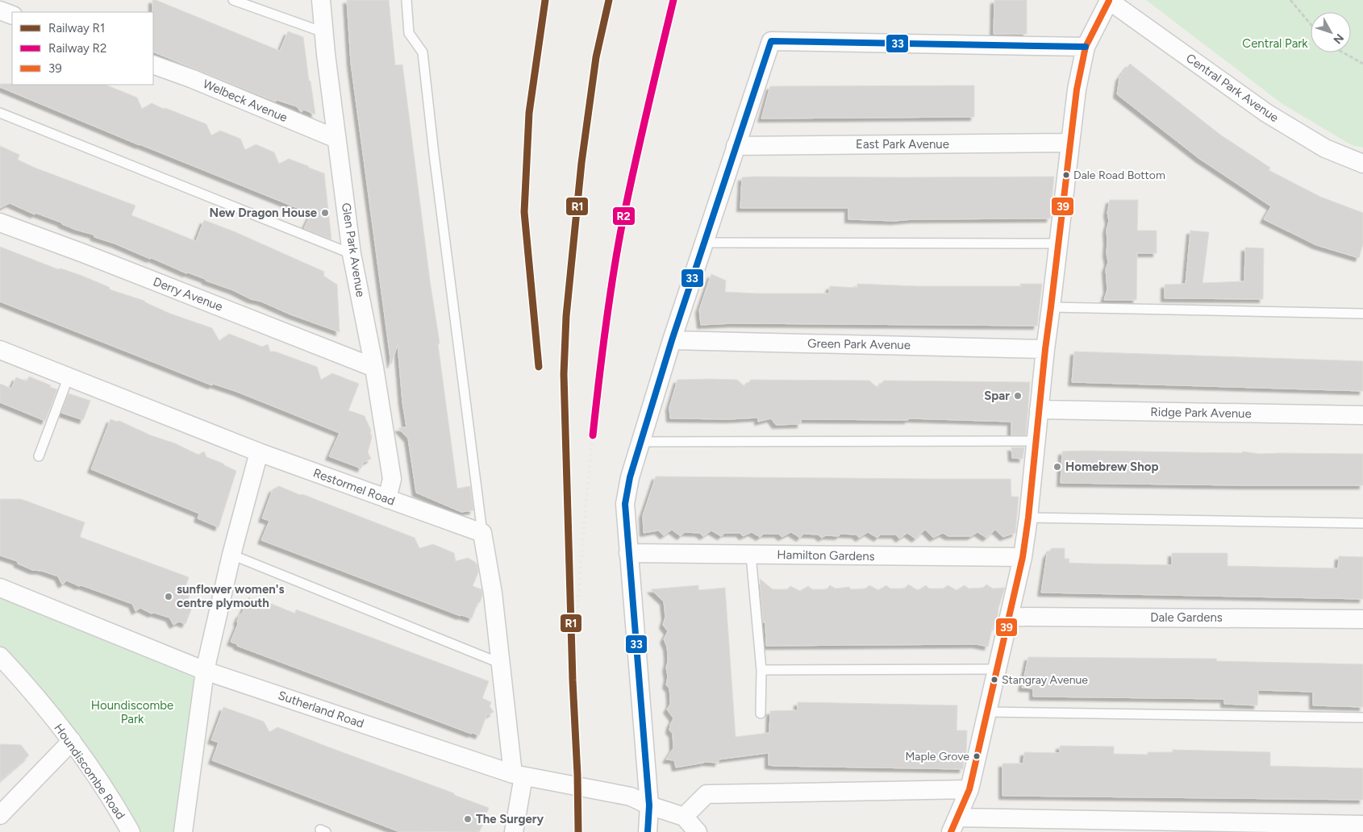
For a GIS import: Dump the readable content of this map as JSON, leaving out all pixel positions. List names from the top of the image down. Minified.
{"streets":{"street":["Central Park Avenue","Welbeck Avenue","East Park Avenue","Glen Park Avenue","Derry Avenue","Green Park Avenue","Ridge Park Avenue","Restormel Road","Hamilton Gardens","Dale Gardens","Sutherland Road","Houndiscombe Road"]},"crossings":[["Welbeck Avenue","Glen Park Avenue"],["Glen Park Avenue","Derry Avenue"],["Glen Park Avenue","Restormel Road"]],"parks":["Central Park","Houndiscombe Park"],"places":["Dale Road Bottom","New Dragon House","Spar","Homebrew Shop","sunflower women's centre plymouth","Stangray Avenue","Maple Grove","The Surgery"],"lines":["rail line R1","rail line R2","transit line 39","transit line 33"],"legend":["Railway R1","Railway R2","39"],"north":"bottom right"}
